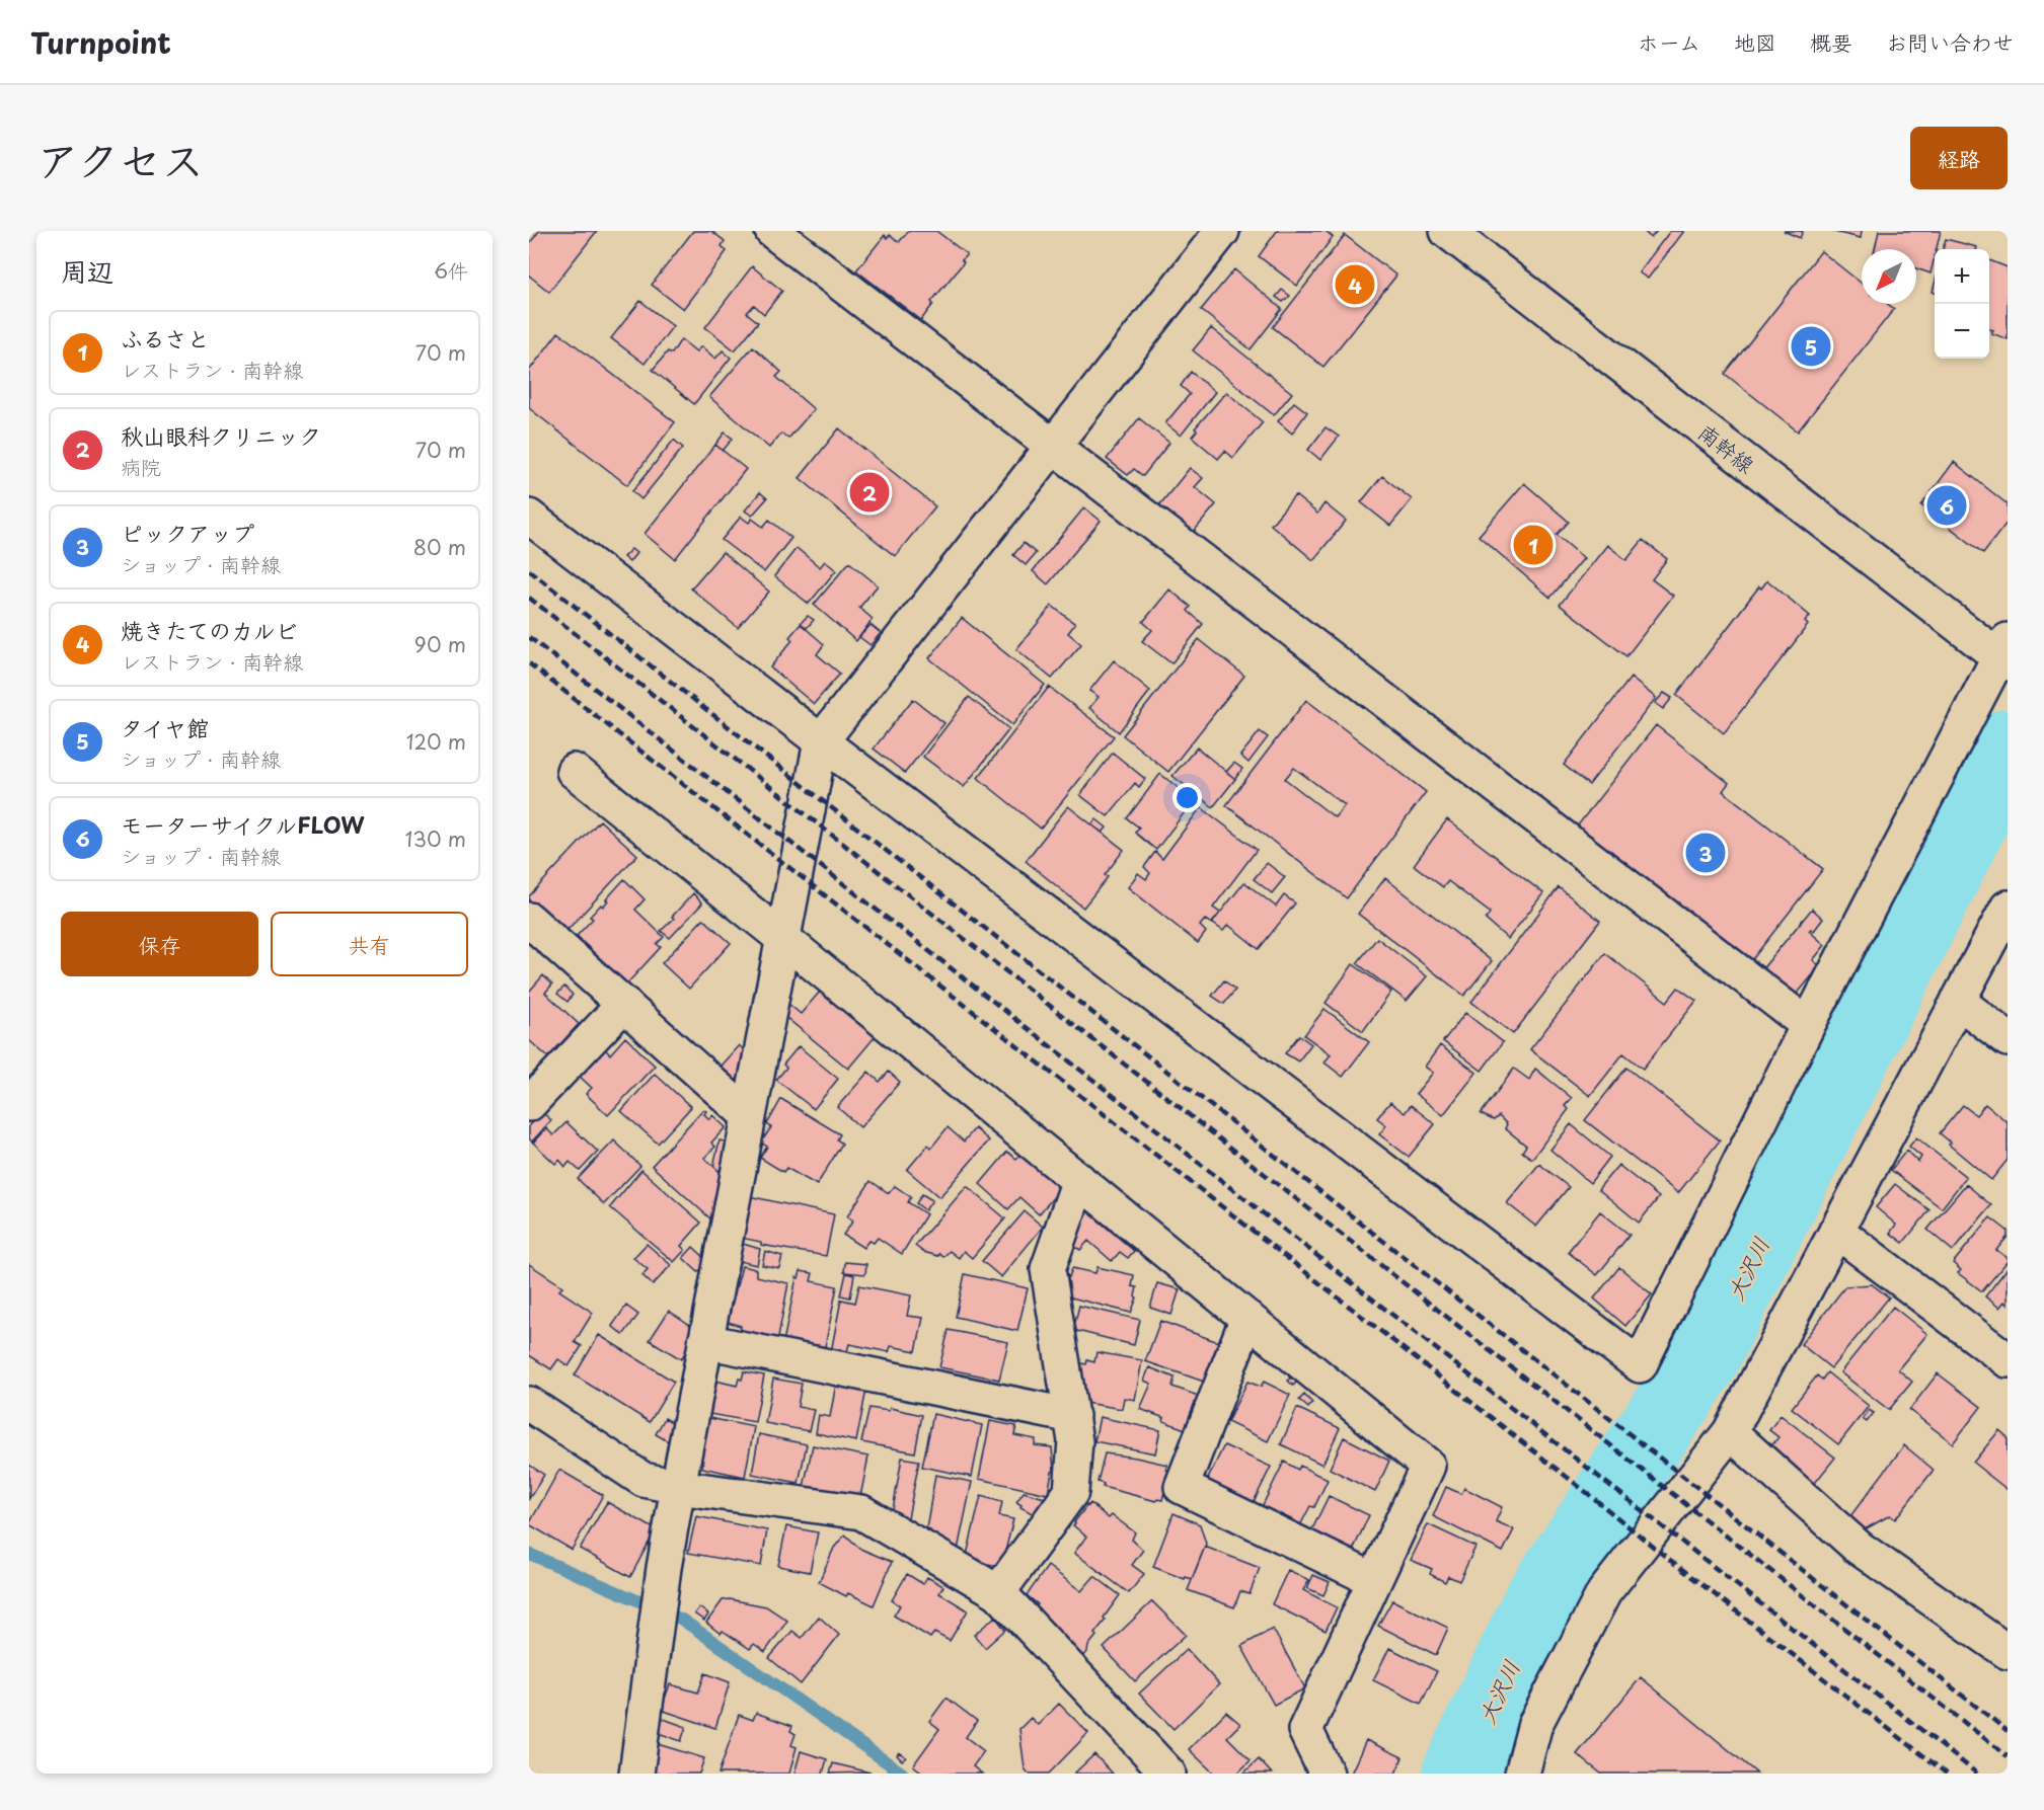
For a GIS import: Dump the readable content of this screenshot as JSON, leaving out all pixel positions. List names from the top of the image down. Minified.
{"streets":{"street":["南幹線"]},"water":["大沢川"],"north":"bottom left","page":{"header":"Turnpoint","nav":["ホーム","地図","概要","お問い合わせ"],"title":"アクセス","buttons":["経路",["保存","共有"]],"heading":["周辺","6件"],"map_buttons":["+","−"],"pins":["4","5","2","6","1","3"],"list":[{"mark":"1","name":"ふるさと","note":"レストラン · 南幹線","value":"70 m"},{"mark":"2","name":"秋山眼科クリニック","note":"病院","value":"70 m"},{"mark":"3","name":"ピックアップ","note":"ショップ · 南幹線","value":"80 m"},{"mark":"4","name":"焼きたてのカルビ","note":"レストラン · 南幹線","value":"90 m"},{"mark":"5","name":"タイヤ館","note":"ショップ · 南幹線","value":"120 m"},{"mark":"6","name":"モーターサイクルFLOW","note":"ショップ · 南幹線","value":"130 m"}]}}
